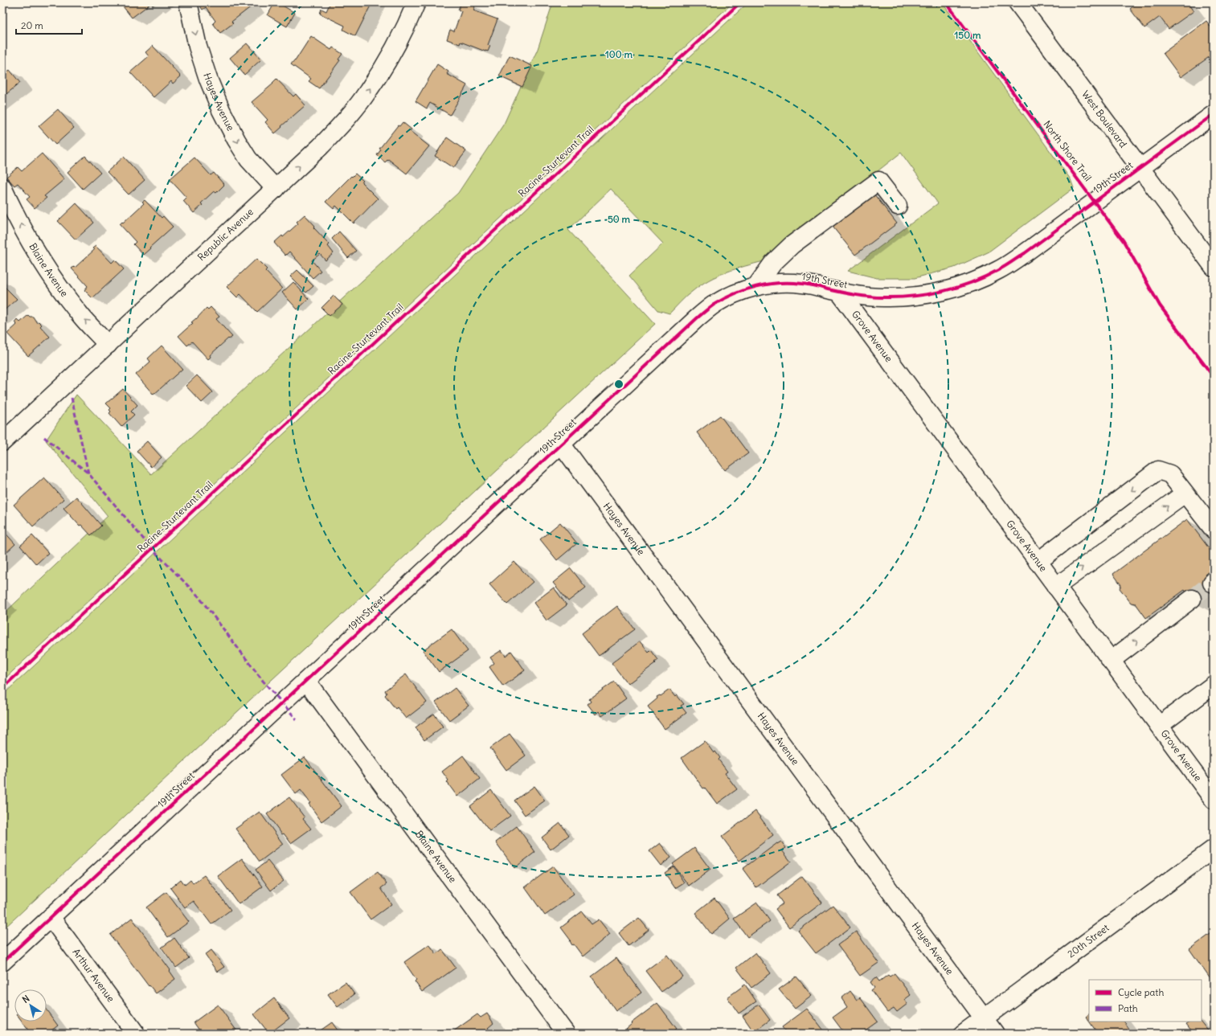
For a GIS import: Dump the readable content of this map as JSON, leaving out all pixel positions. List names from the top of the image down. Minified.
{"streets":{"street":["Hayes Avenue","West Boulevard","19th Street","Republic Avenue","Blaine Avenue","Grove Avenue","20th Street","Arthur Avenue"],"cycle path":["North Shore Trail","Racine-Sturtevant Trail"]},"crossings":[["Hayes Avenue","19th Street"],["Hayes Avenue","Republic Avenue"],["Hayes Avenue","20th Street"],["West Boulevard","19th Street"],["19th Street","Blaine Avenue"],["19th Street","Grove Avenue"],["19th Street","Arthur Avenue"],["Republic Avenue","Blaine Avenue"]],"one_way":["Republic Avenue"],"legend":["Cycle path","Path"],"scale_bar":"20 m","north":"top left","rings":["150 m","100 m","50 m"]}
